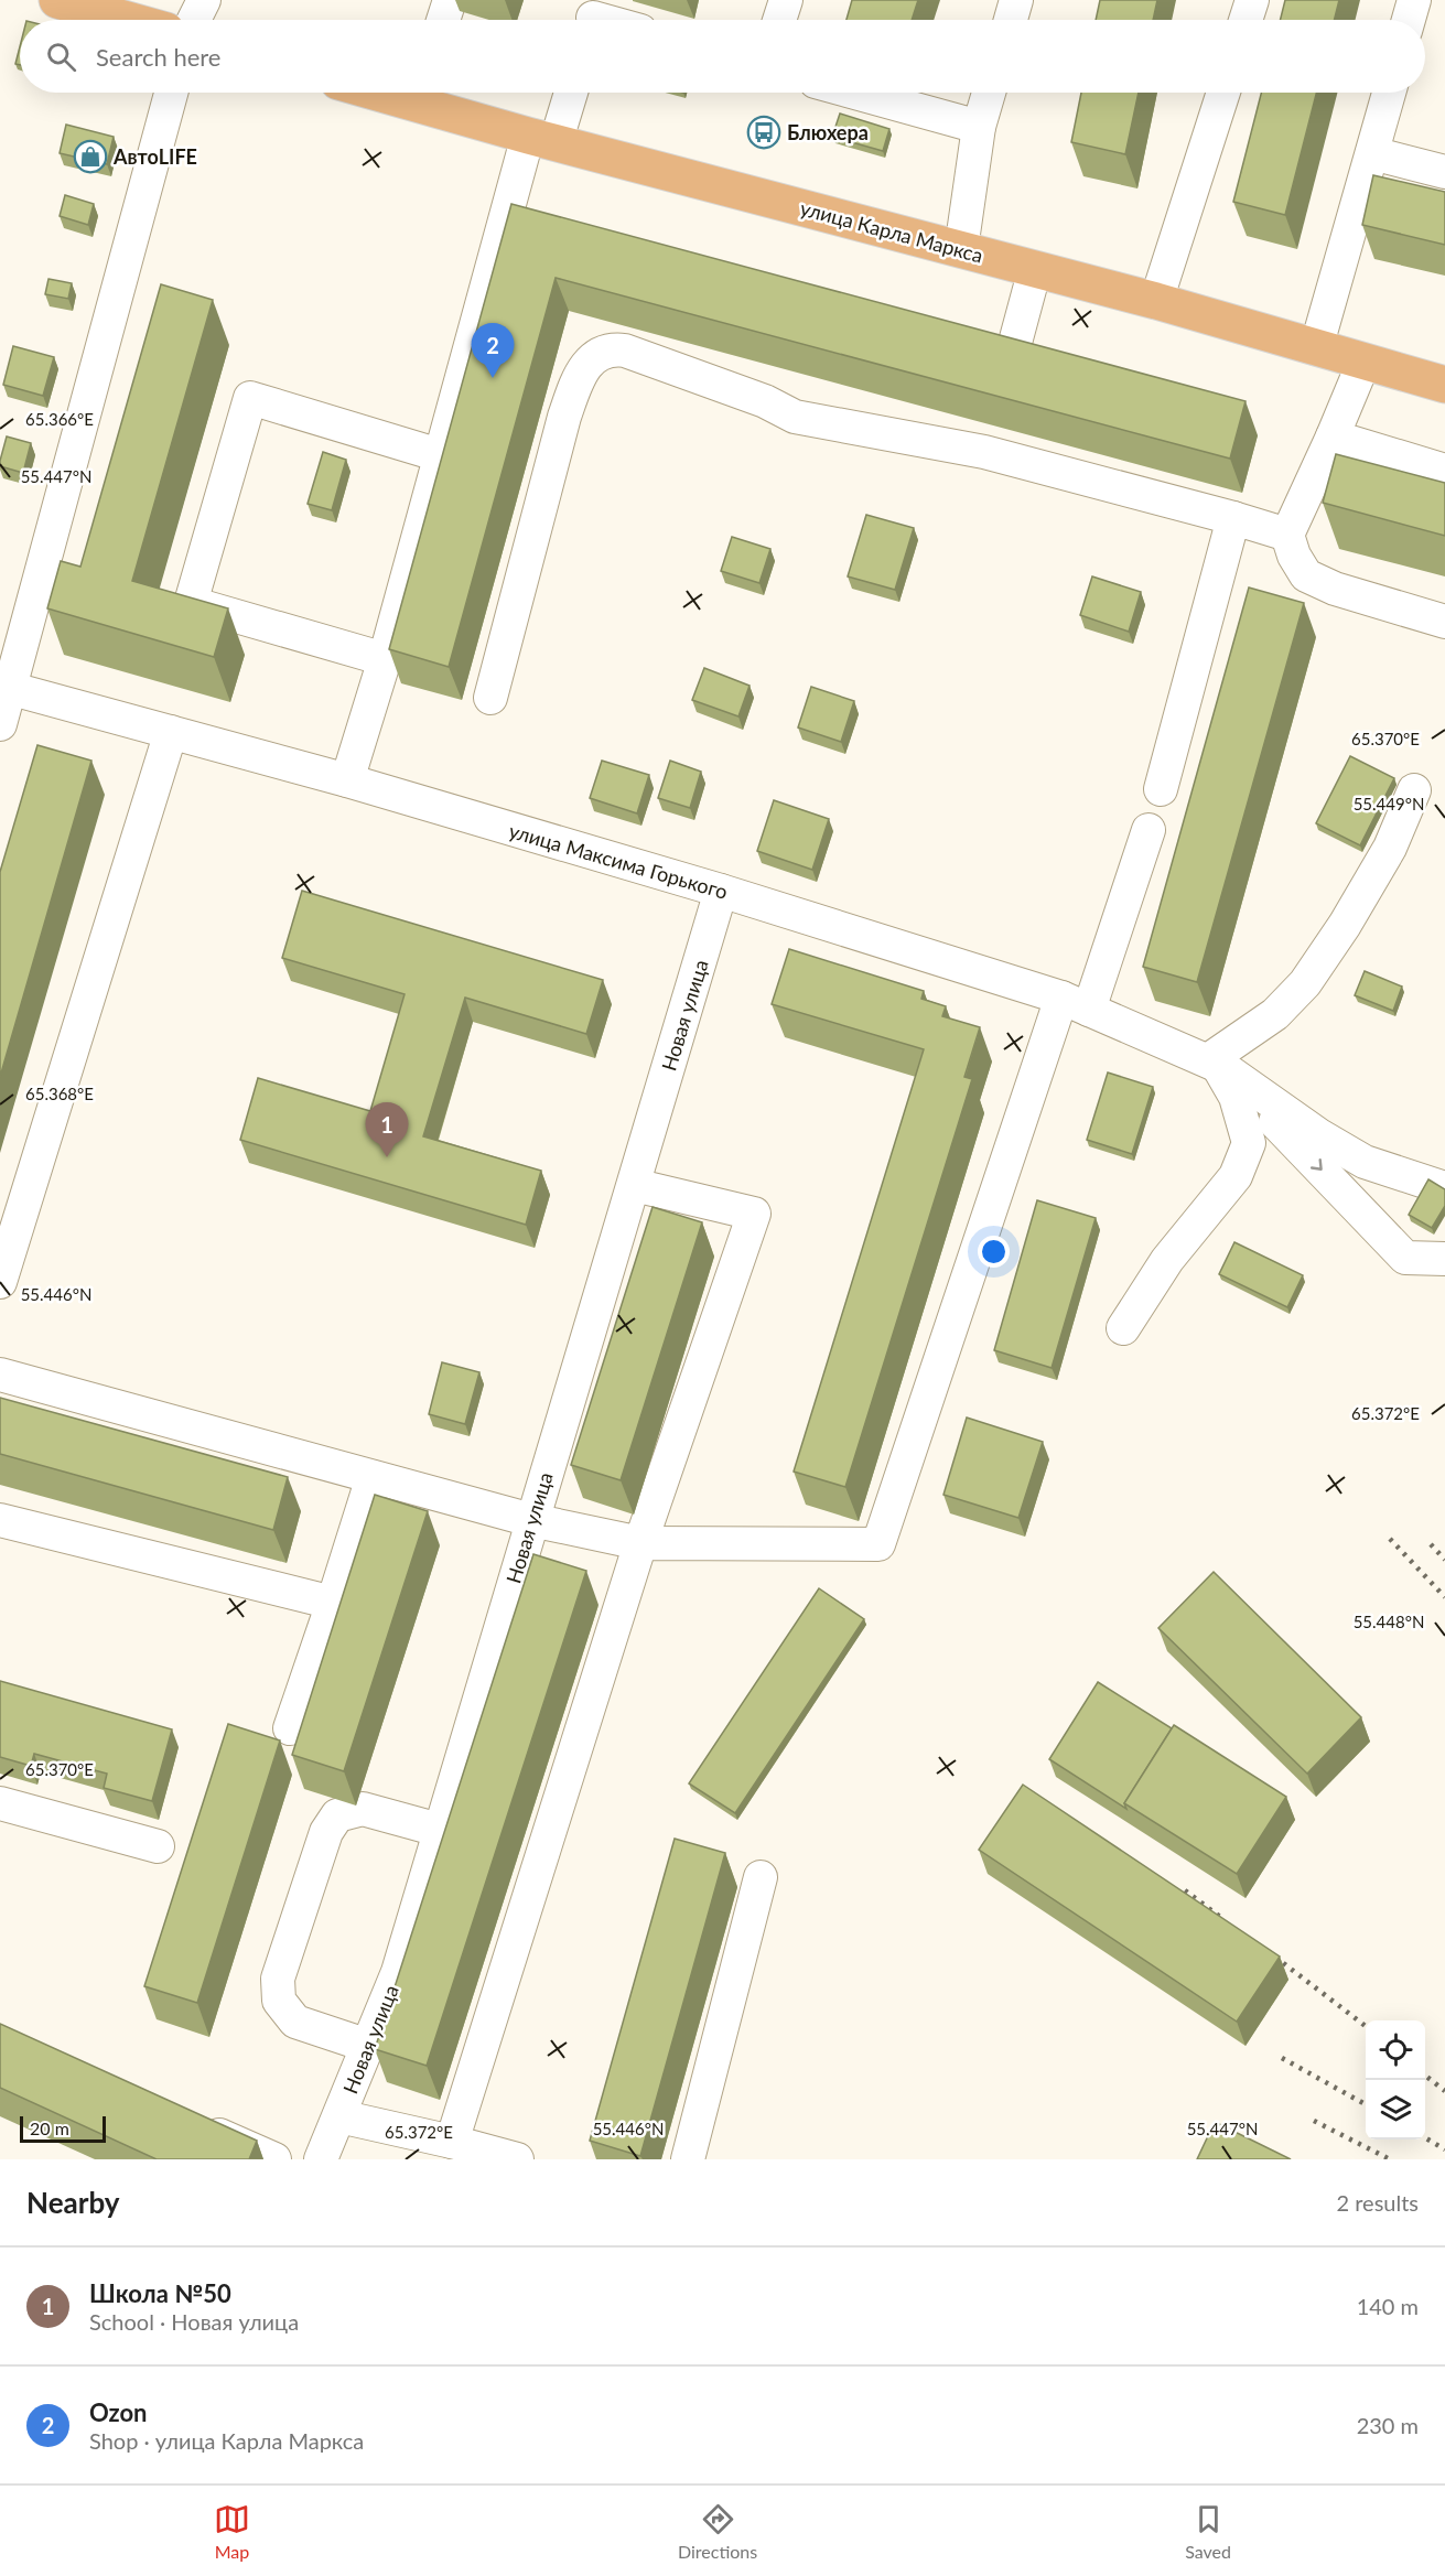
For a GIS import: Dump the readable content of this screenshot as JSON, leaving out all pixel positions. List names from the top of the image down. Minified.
{"streets":{"main road":["улица Карла Маркса"],"street":["улица Максима Горького","Новая улица"]},"crossings":[["улица Максима Горького","Новая улица"]],"places":{"bus stop":["Блюхера"],"shop":["АвтоLIFE"]},"scale_bar":"20 m","page":{"search":"Search here","pins":["2","1"],"scale":"20 m","heading":["Nearby","2 results"],"list":[{"mark":"1","name":"Школа №50","note":"School · Новая улица","value":"140 m"},{"mark":"2","name":"Ozon","note":"Shop · улица Карла Маркса","value":"230 m"}],"nav":["Map","Directions","Saved"]},"coordinates":["65.366°E","55.447°N","65.370°E","55.449°N","65.368°E","55.446°N","65.372°E","55.448°N"]}
